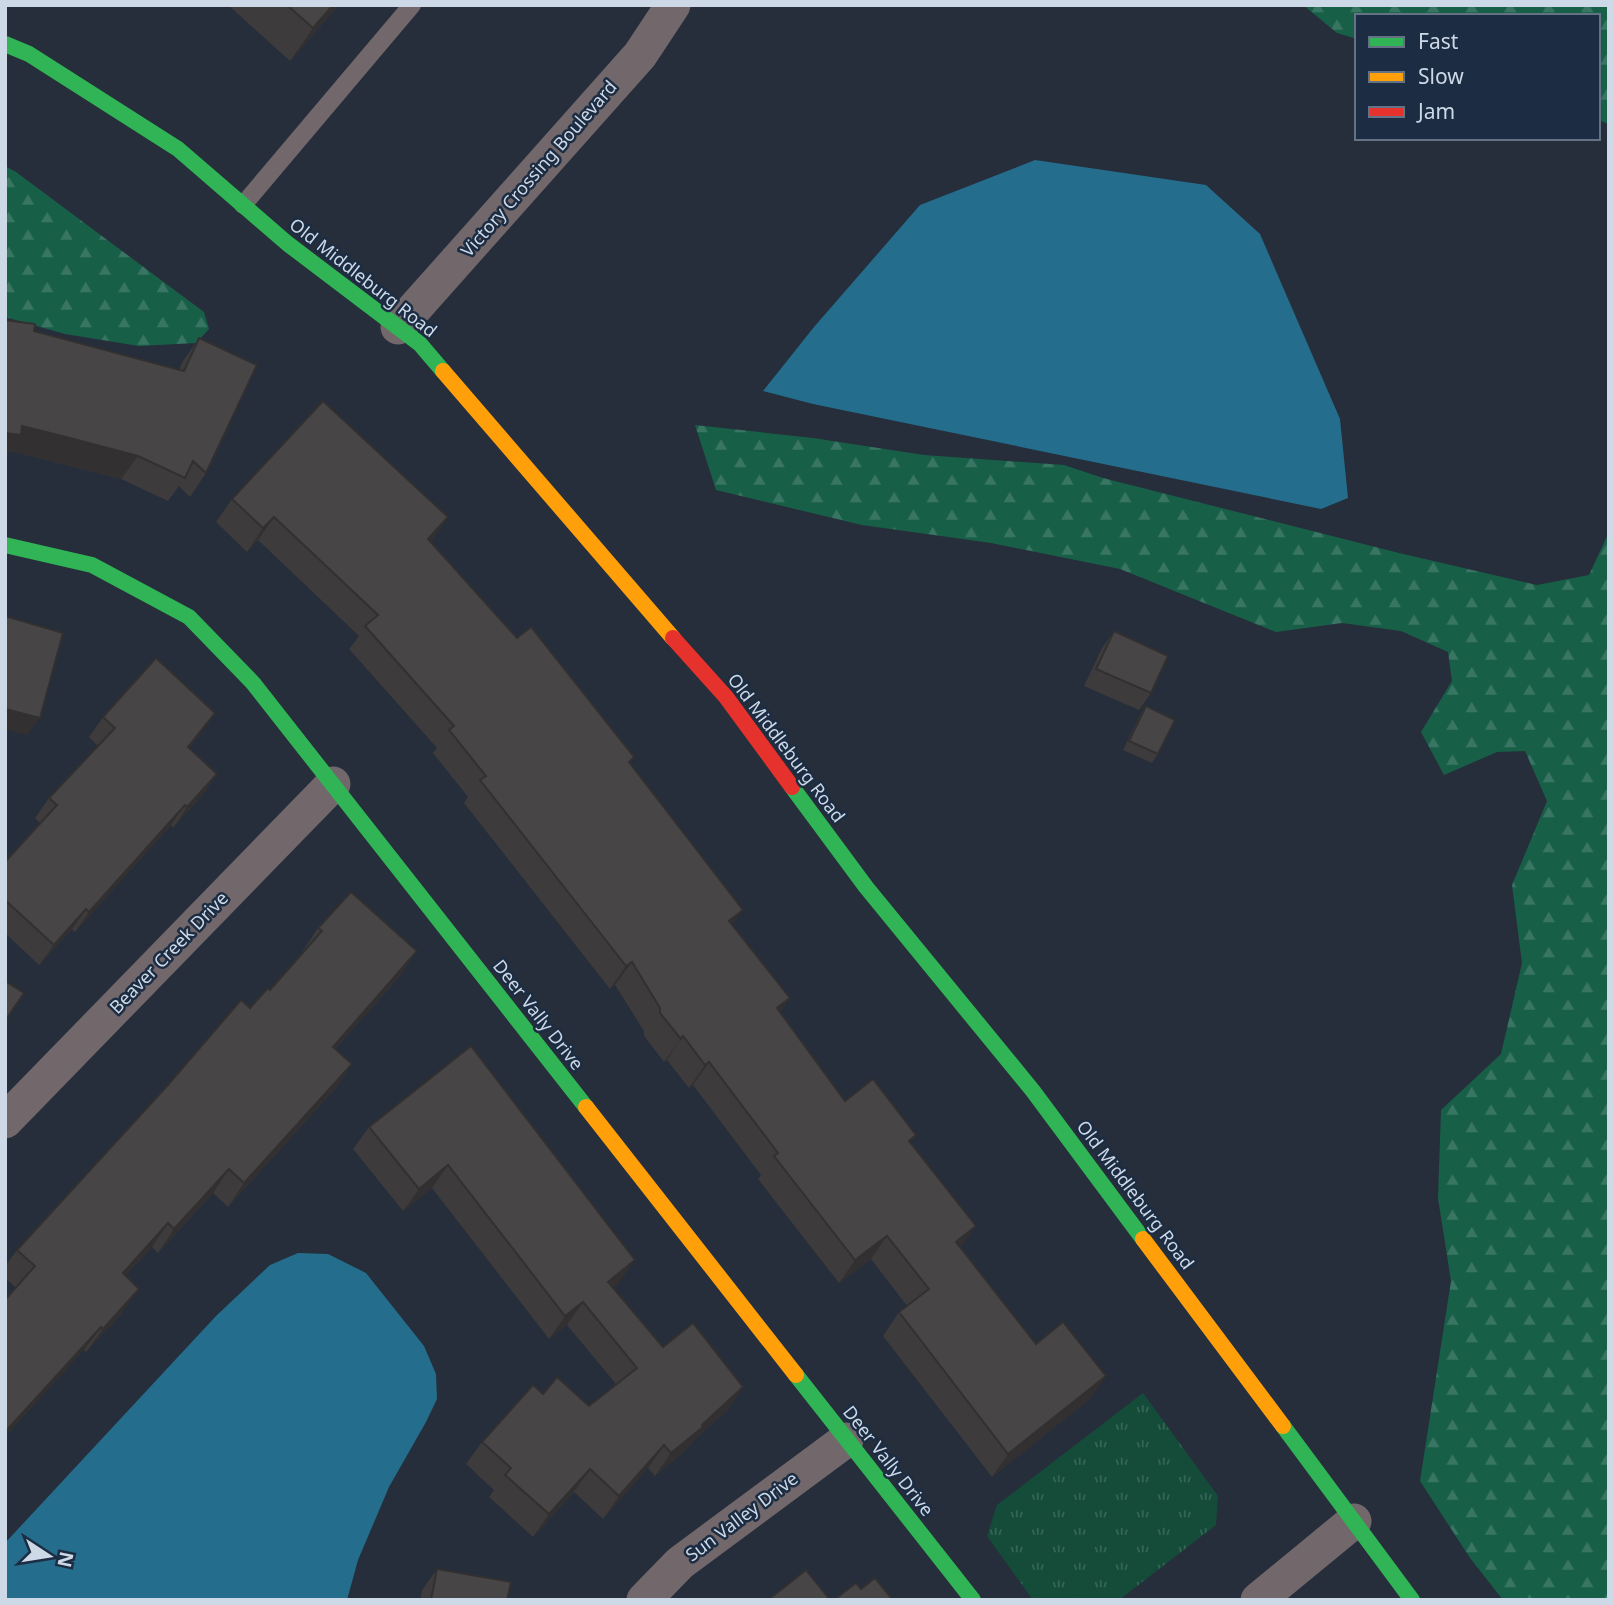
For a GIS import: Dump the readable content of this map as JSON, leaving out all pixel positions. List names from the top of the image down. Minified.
{"streets":{"main road":["Old Middleburg Road","Deer Vally Drive"],"street":["Victory Crossing Boulevard","Beaver Creek Drive","Sun Valley Drive"]},"crossings":[["Victory Crossing Boulevard","Old Middleburg Road"],["Beaver Creek Drive","Deer Vally Drive"],["Deer Vally Drive","Sun Valley Drive"]],"legend":["Fast","Slow","Jam"],"north":"right"}
